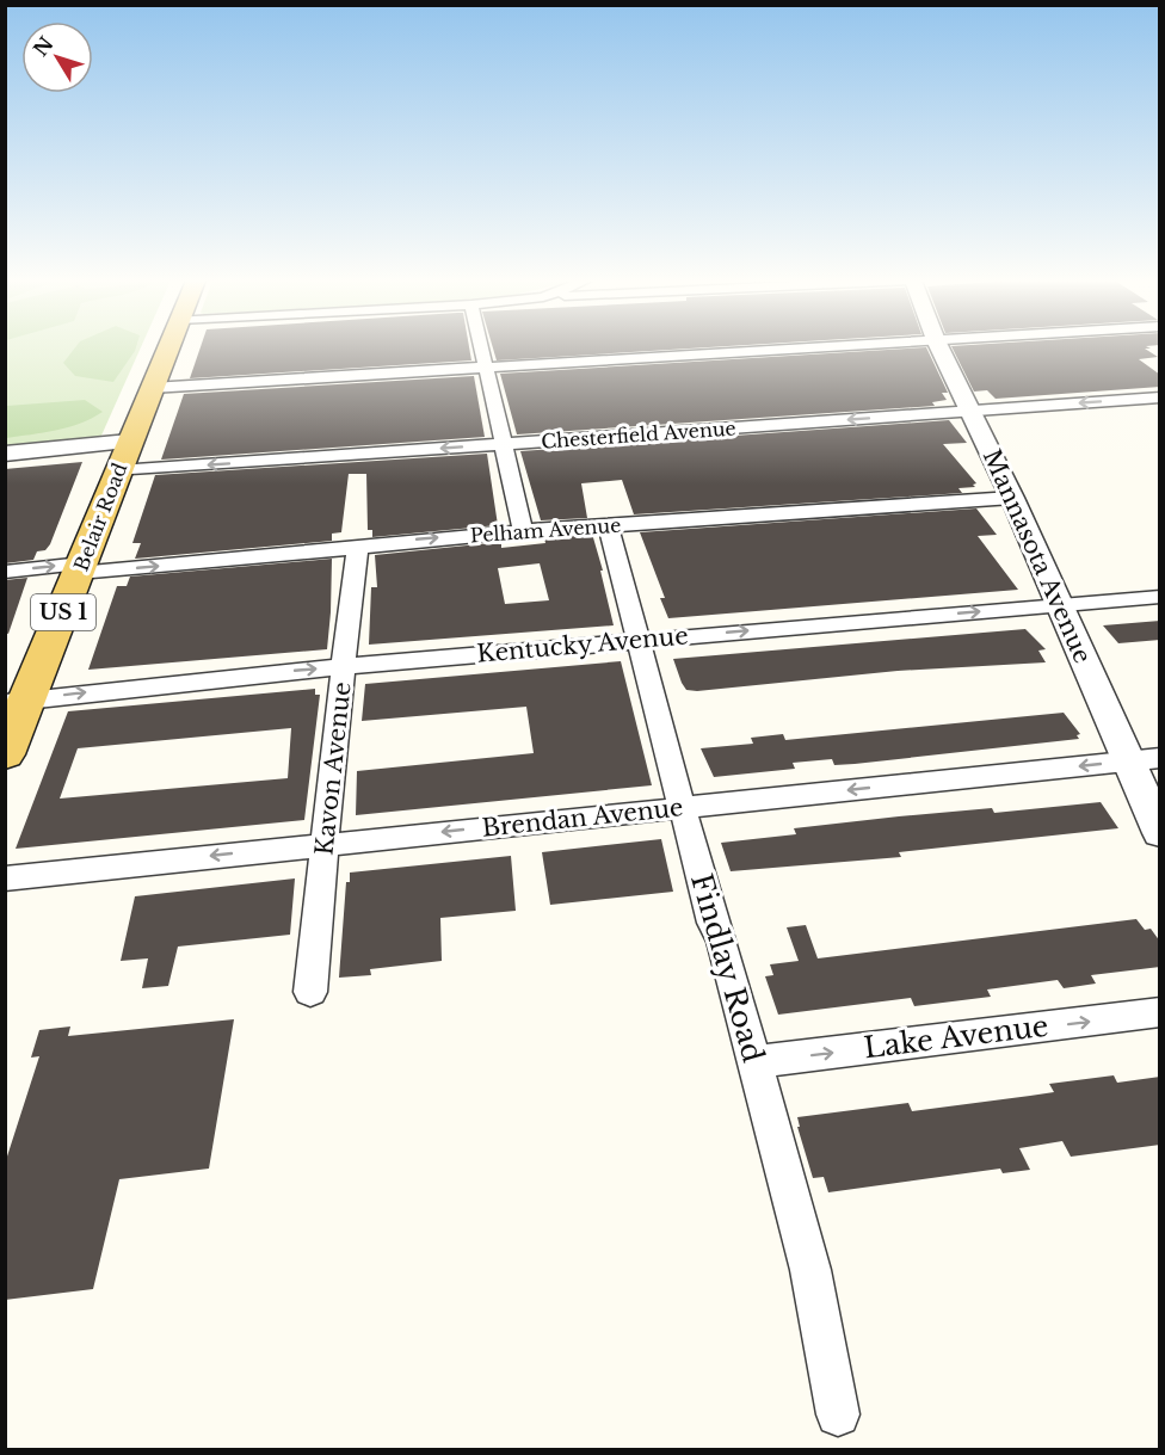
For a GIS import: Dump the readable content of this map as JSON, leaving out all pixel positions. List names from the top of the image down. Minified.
{"streets":{"main road":["Belair Road","US 1"],"street":["Chesterfield Avenue","Pelham Avenue","Mannasota Avenue","Kentucky Avenue","Kavon Avenue","Brendan Avenue","Findlay Road","Lake Avenue"]},"crossings":[["Chesterfield Avenue","Belair Road"],["Chesterfield Avenue","Mannasota Avenue"],["Belair Road","Pelham Avenue"],["Belair Road","Kentucky Avenue"],["Pelham Avenue","Mannasota Avenue"],["Pelham Avenue","Kavon Avenue"],["Pelham Avenue","Findlay Road"],["Mannasota Avenue","Kentucky Avenue"],["Mannasota Avenue","Brendan Avenue"],["Kentucky Avenue","Kavon Avenue"],["Kentucky Avenue","Findlay Road"],["Kavon Avenue","Brendan Avenue"],["Brendan Avenue","Findlay Road"],["Findlay Road","Lake Avenue"]],"one_way":["Kentucky Avenue","Brendan Avenue","Lake Avenue"],"north":"top left"}
